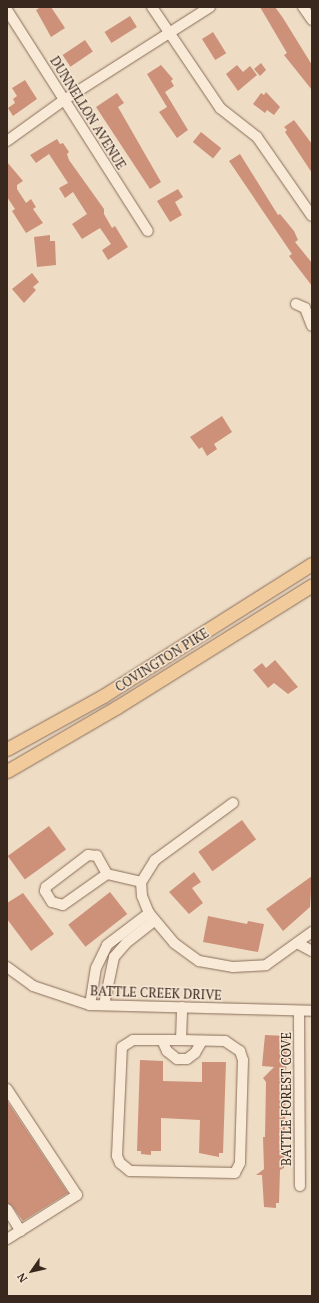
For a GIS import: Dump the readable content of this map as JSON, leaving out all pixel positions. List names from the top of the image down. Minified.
{"streets":{"main road":["COVINGTON PIKE"],"street":["DUNNELLON AVENUE","BATTLE CREEK DRIVE","BATTLE FOREST COVE"]},"crossings":[["BATTLE CREEK DRIVE","BATTLE FOREST COVE"]],"north":"bottom left"}
